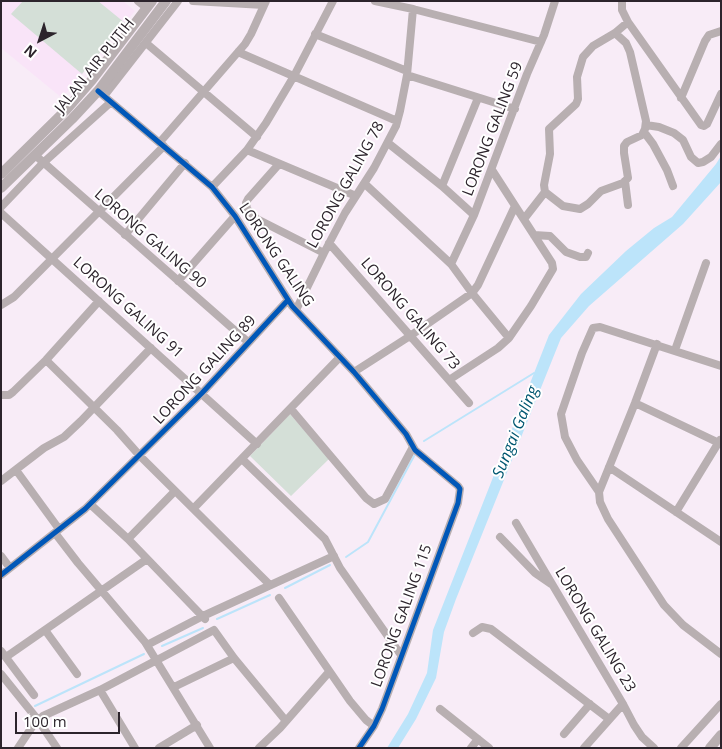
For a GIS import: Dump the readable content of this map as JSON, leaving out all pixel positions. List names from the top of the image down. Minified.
{"streets":{"street":["JALAN AIR PUTIH","LORONG GALING 59","LORONG GALING 78","LORONG GALING 90","LORONG GALING","LORONG GALING 91","LORONG GALING 73","LORONG GALING 89","LORONG GALING 115","LORONG GALING 23"]},"crossings":[["JALAN AIR PUTIH","LORONG GALING 90"],["JALAN AIR PUTIH","LORONG GALING"],["LORONG GALING 78","LORONG GALING"],["LORONG GALING 78","LORONG GALING 73"],["LORONG GALING 90","LORONG GALING 89"],["LORONG GALING","LORONG GALING 89"],["LORONG GALING","LORONG GALING 115"],["LORONG GALING 91","LORONG GALING 89"]],"water":["Sungai Galing"],"scale_bar":"100 m","north":"bottom left"}
